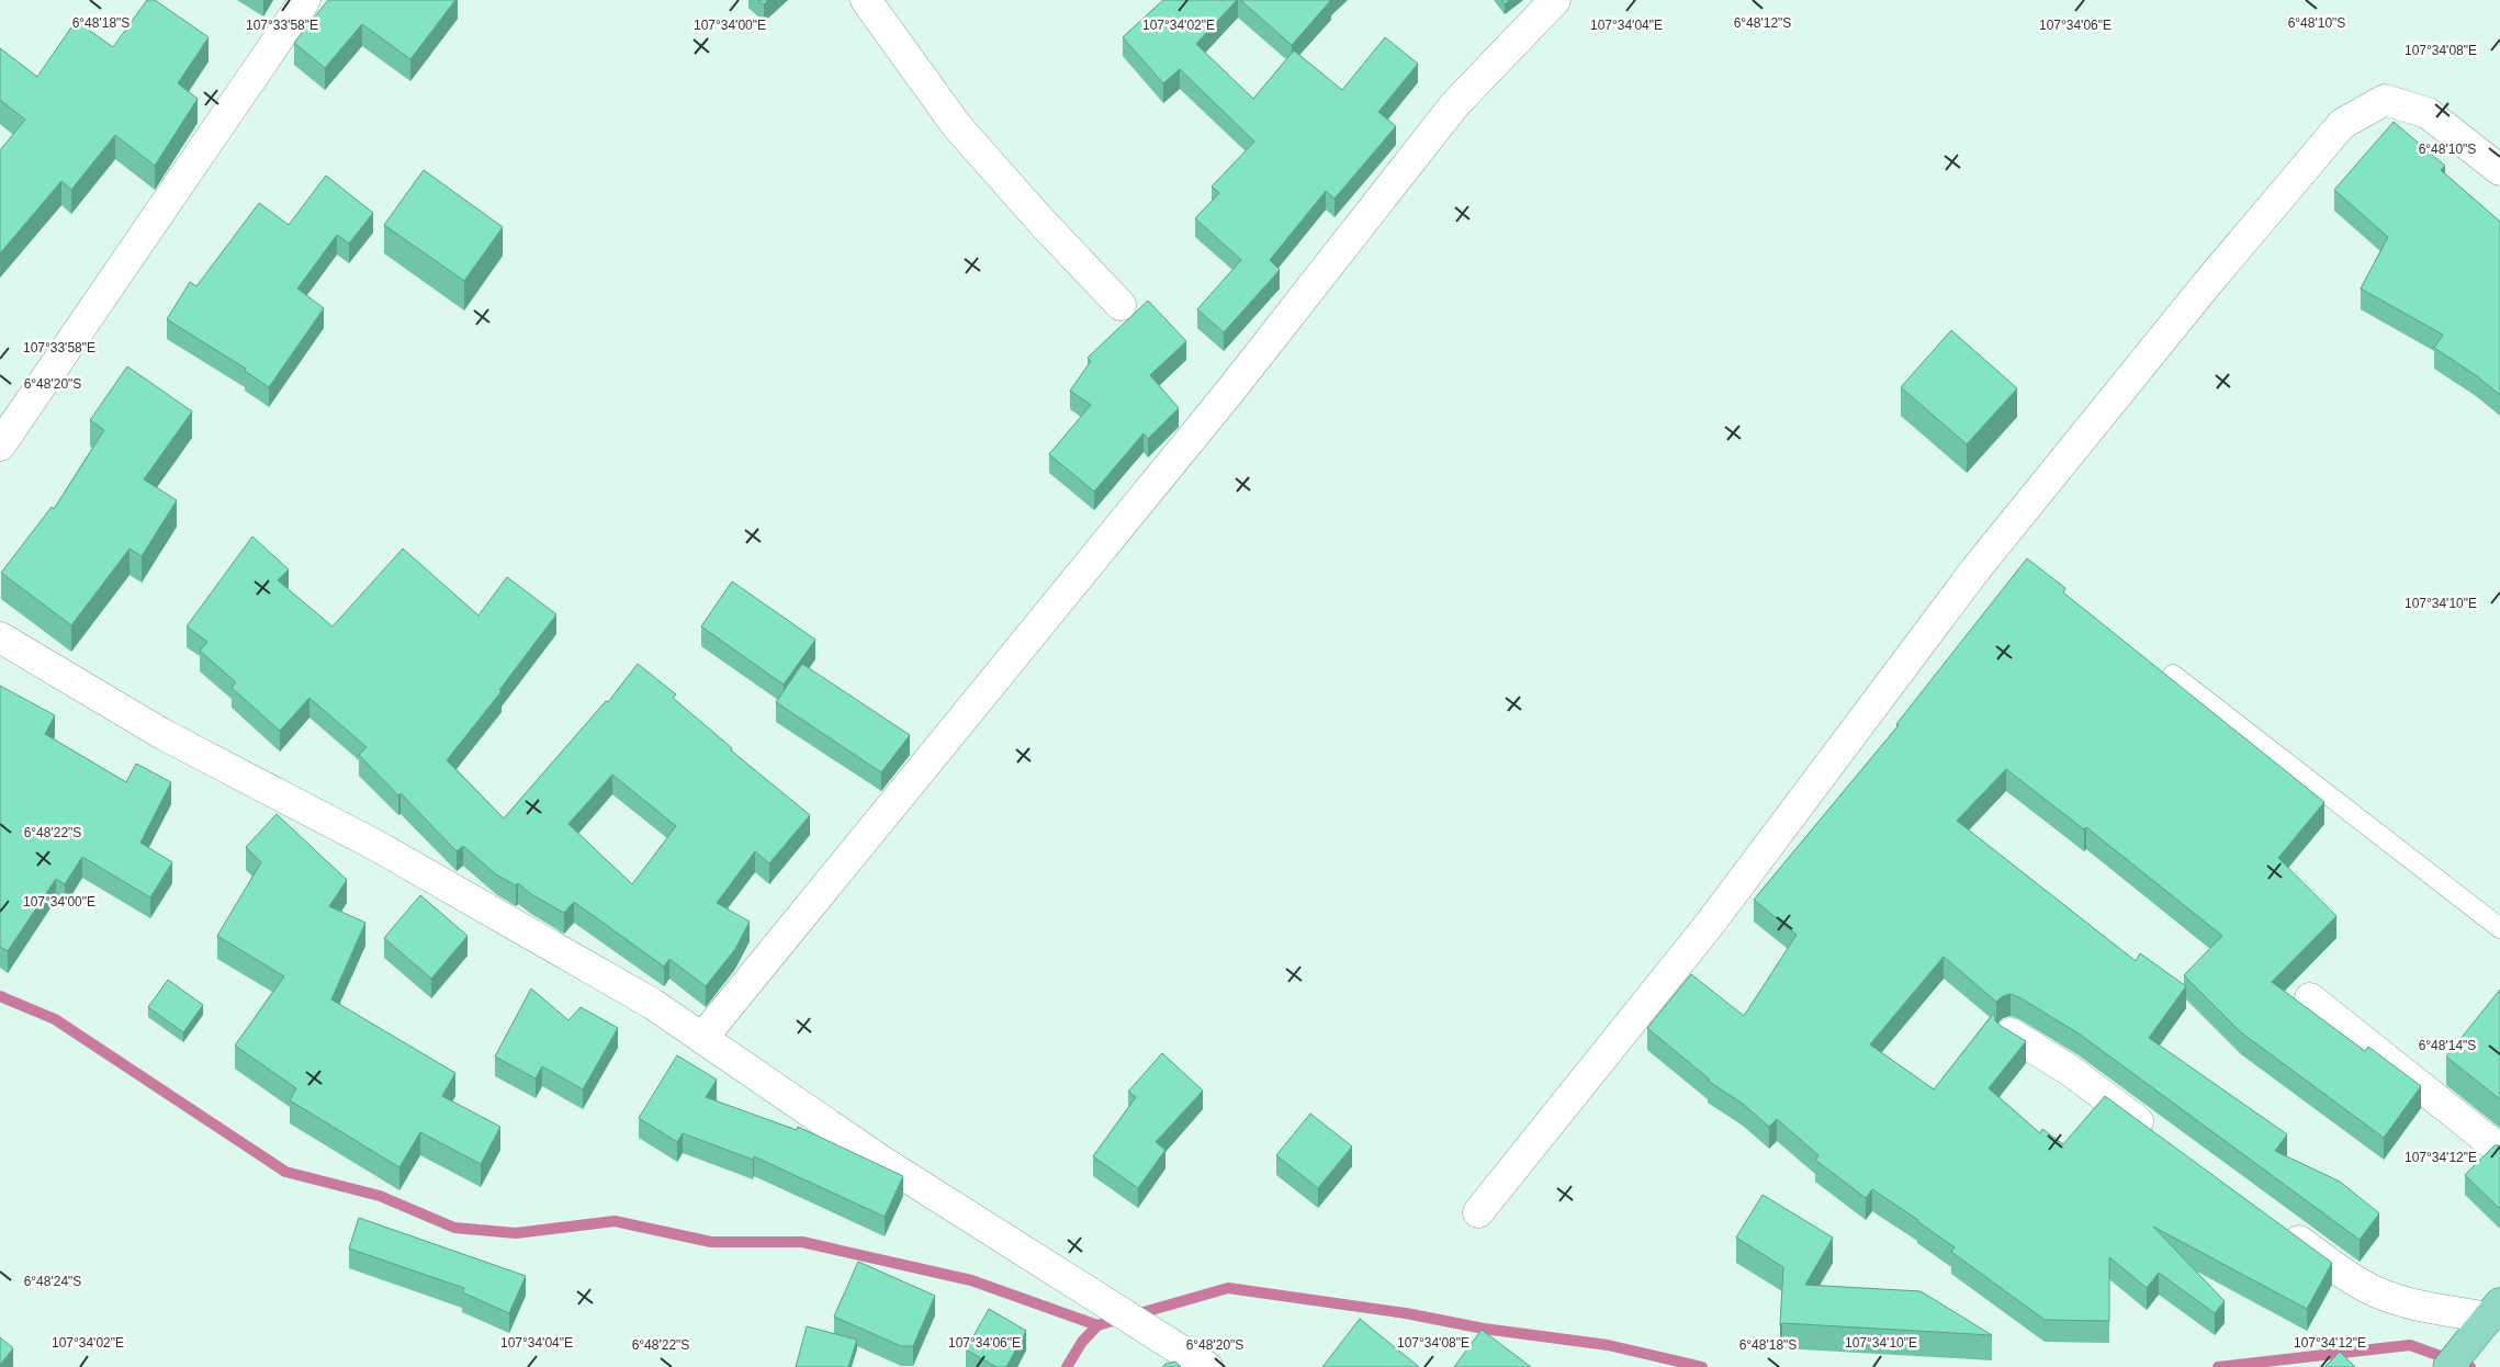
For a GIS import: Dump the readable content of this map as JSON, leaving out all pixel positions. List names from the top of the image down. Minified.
{"coordinates":["6°48'18\"S","6°48'12\"S","6°48'10\"S","107°33'58\"E","107°34'00\"E","107°34'02\"E","107°34'04\"E","107°34'06\"E","107°34'08\"E","6°48'20\"S","107°34'10\"E","6°48'22\"S","6°48'14\"S","107°34'12\"E","6°48'24\"S"]}
